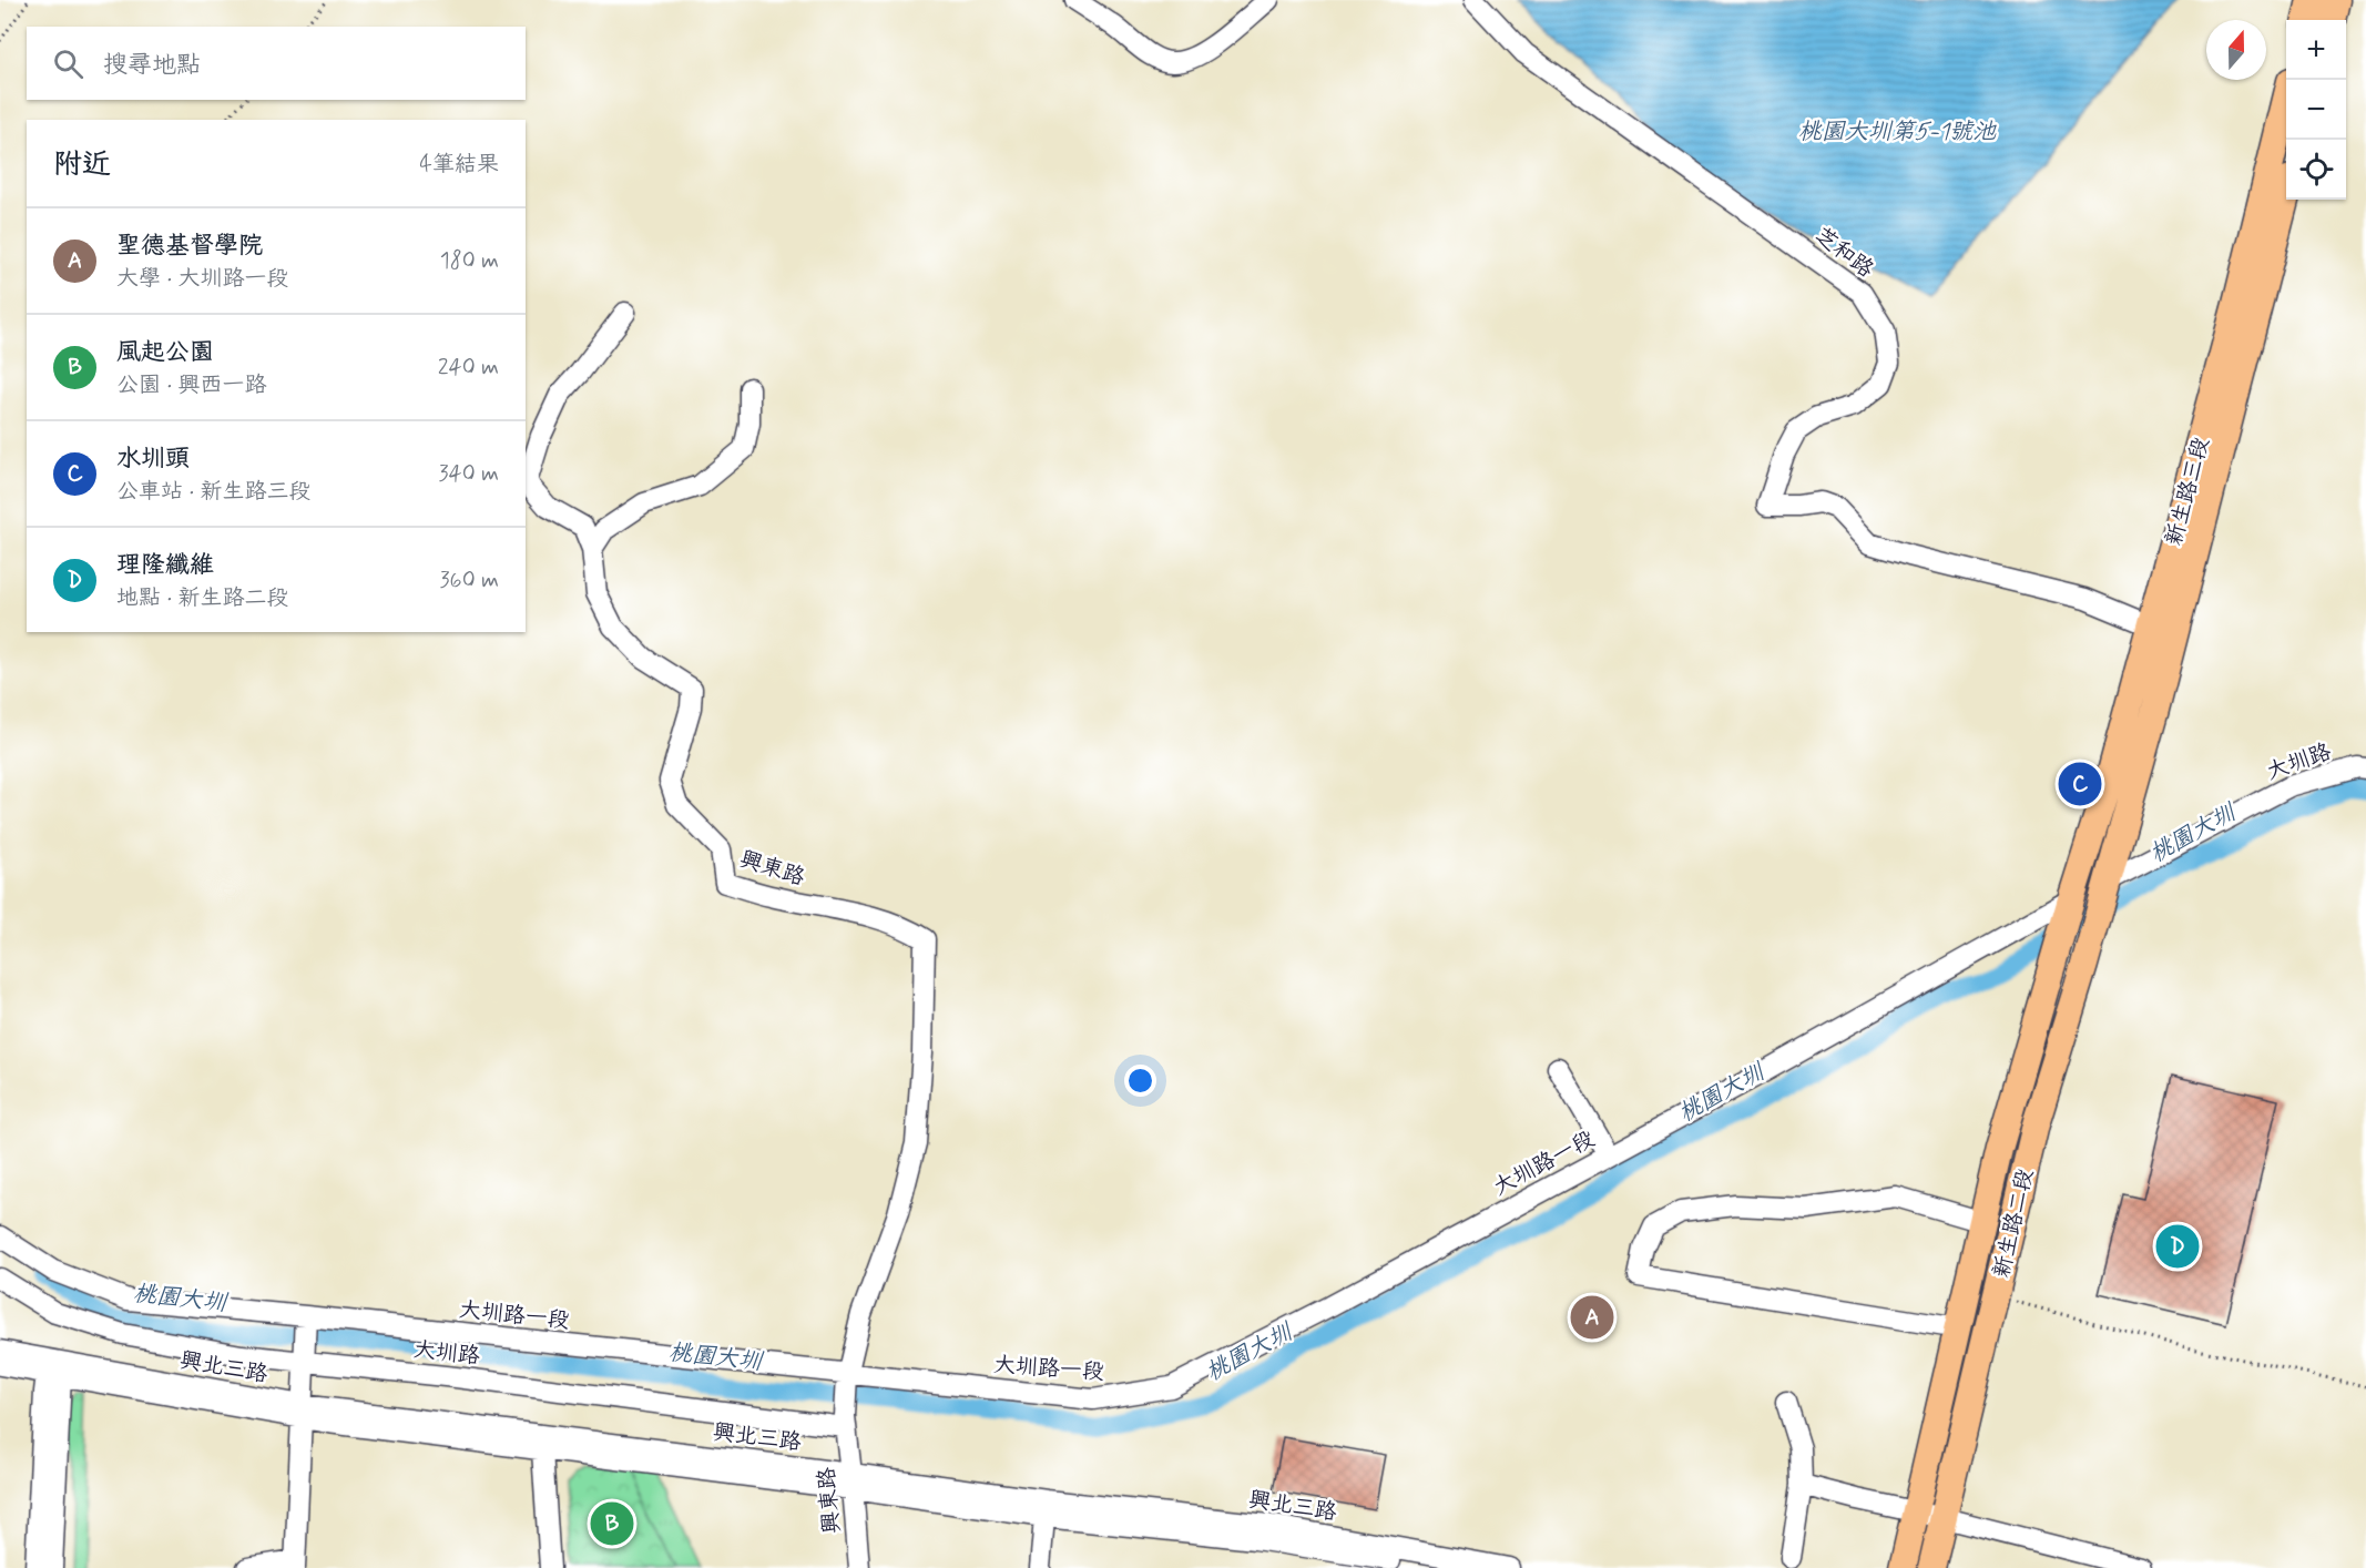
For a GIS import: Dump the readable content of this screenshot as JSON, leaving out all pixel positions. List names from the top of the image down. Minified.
{"streets":{"main road":["新生路三段","新生路二段"],"street":["芝和路","大圳路","興東路","大圳路一段","興北三路"]},"crossings":[["芝和路","新生路三段"],["新生路三段","大圳路"],["新生路三段","大圳路一段"],["新生路三段","新生路二段"],["大圳路","興東路"],["大圳路","新生路二段"],["興東路","大圳路一段"],["興東路","興北三路"],["大圳路一段","新生路二段"]],"water":["桃園大圳第5-1號池","桃園大圳"],"north":"top","page":{"map_buttons":["+","−"],"search":"搜尋地點","heading":["附近","4筆結果"],"list":[{"mark":"A","name":"聖德基督學院","note":"大學 · 大圳路一段","value":"180 m"},{"mark":"B","name":"風起公園","note":"公園 · 興西一路","value":"240 m"},{"mark":"C","name":"水圳頭","note":"公車站 · 新生路三段","value":"340 m"},{"mark":"D","name":"理隆纖維","note":"地點 · 新生路二段","value":"360 m"}],"pins":["C","D","A","B"]}}
